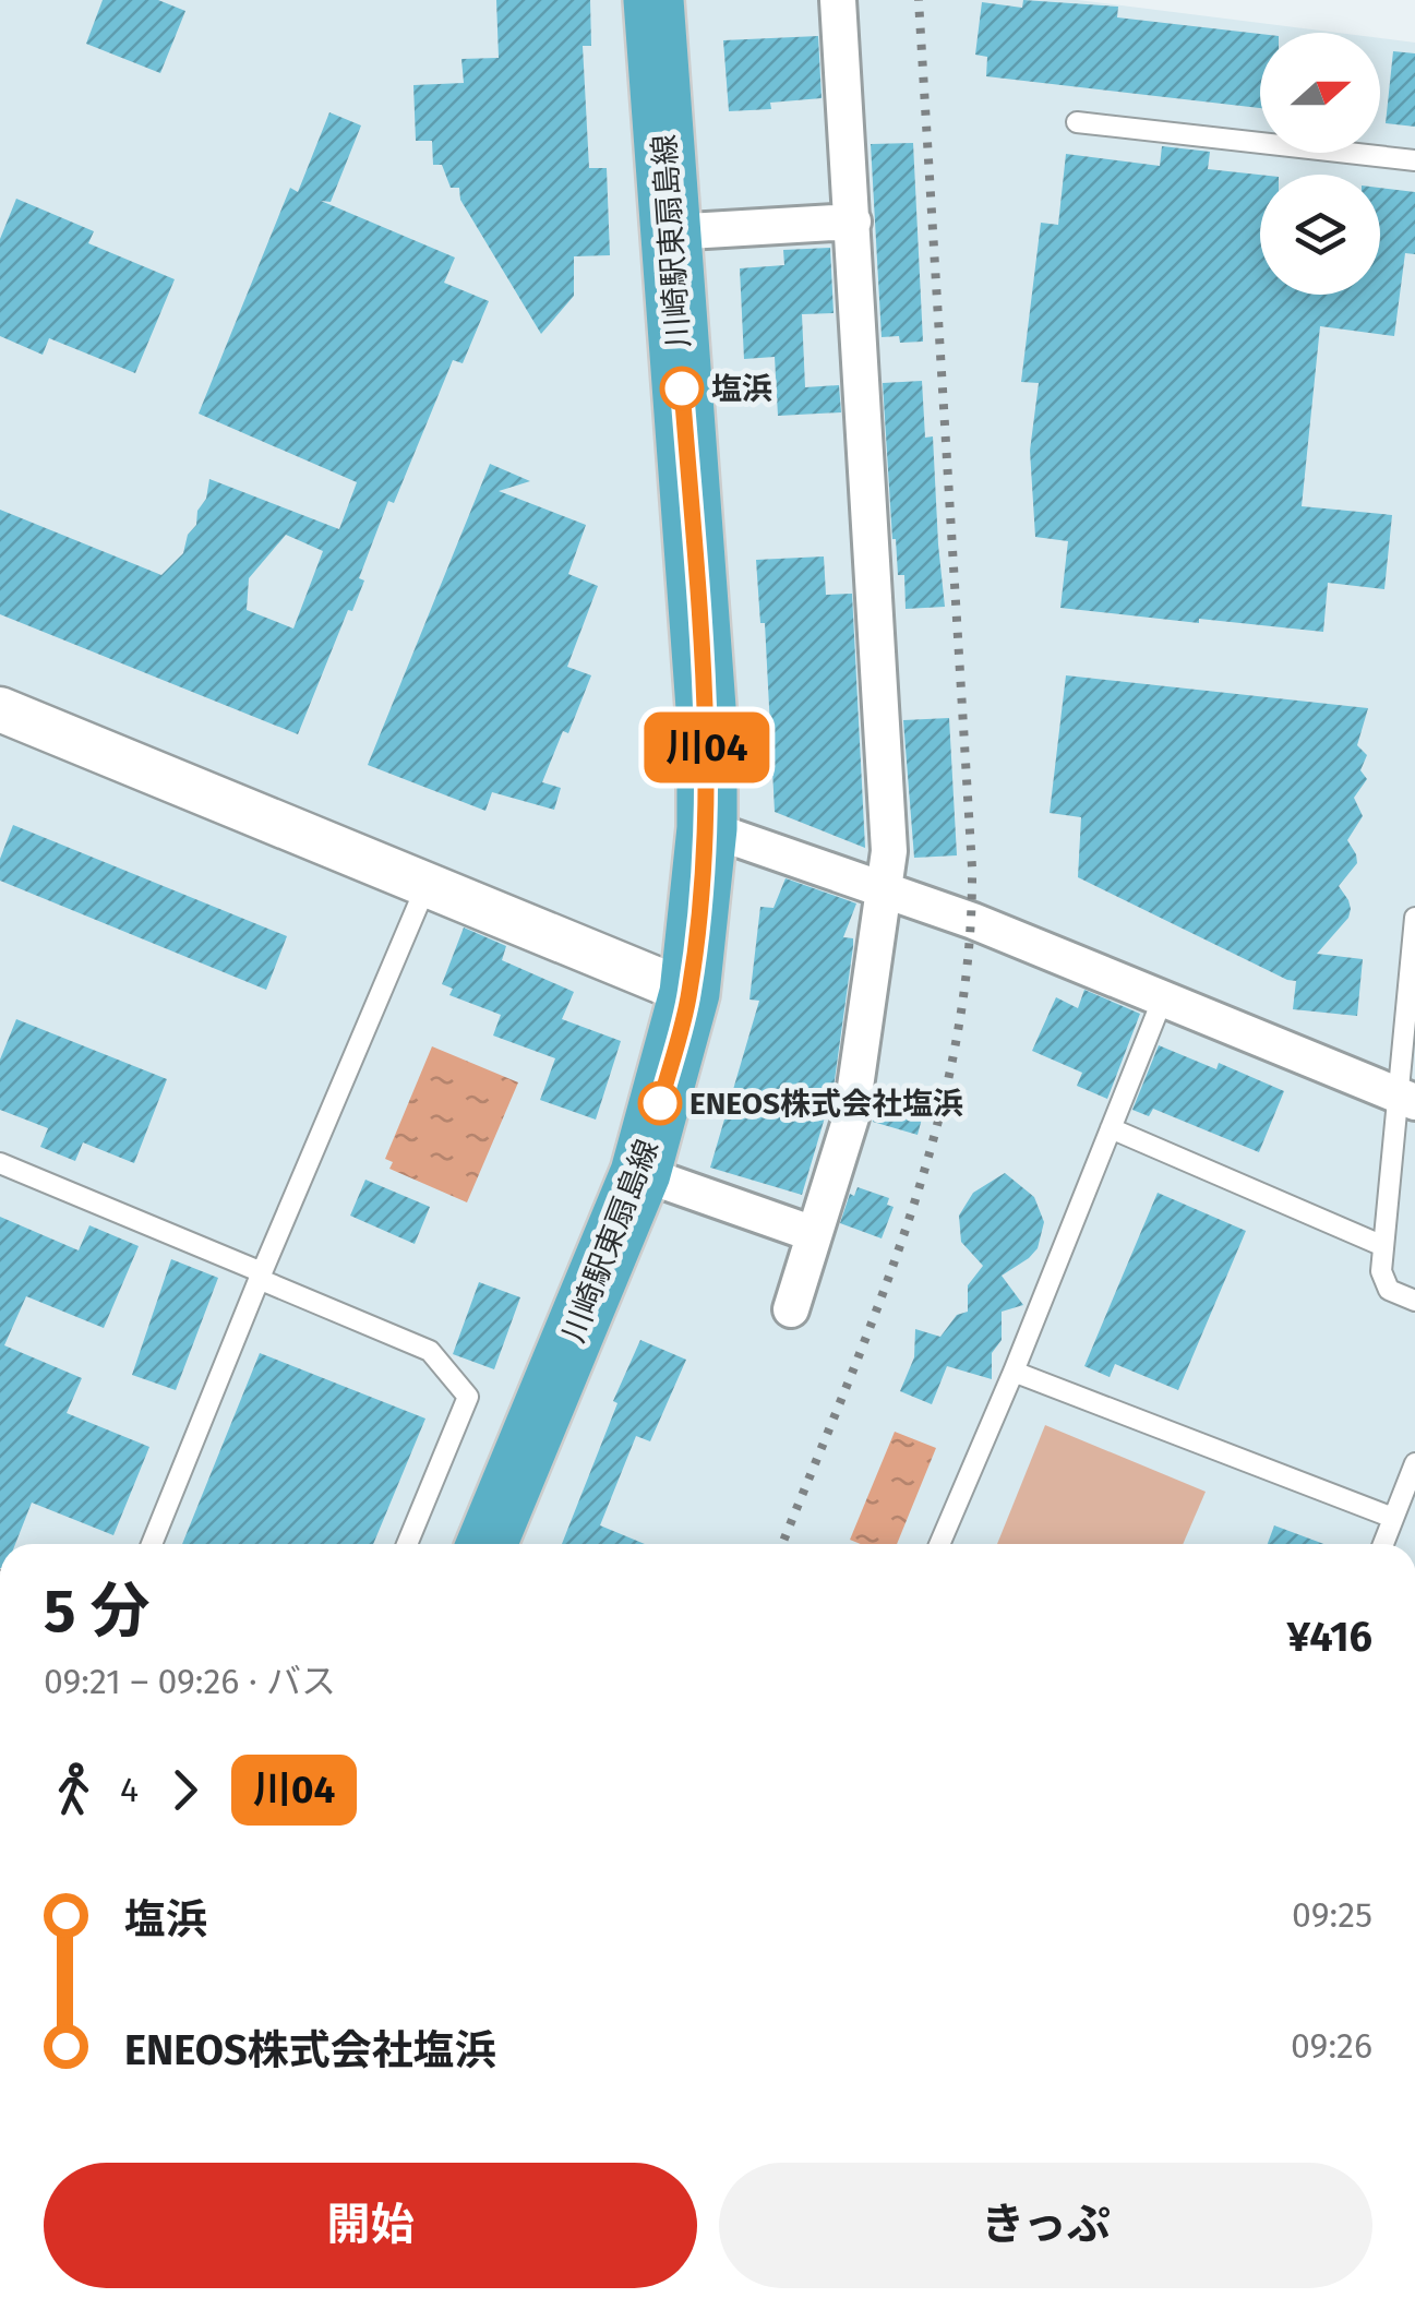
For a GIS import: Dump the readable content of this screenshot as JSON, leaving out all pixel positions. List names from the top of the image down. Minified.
{"streets":{"highway":["川崎駅東扇島線"]},"places":["塩浜","ENEOS株式会社塩浜"],"lines":["bus line 川04"],"north":"right","page":{"on_map":"川04","heading":["5 分","09:21 – 09:26 · バス","¥416"],"legs":["4","川04"],"list":[{"name":"塩浜","value":"09:25"},{"name":"ENEOS株式会社塩浜","value":"09:26"}],"buttons":["開始","きっぷ"]}}
